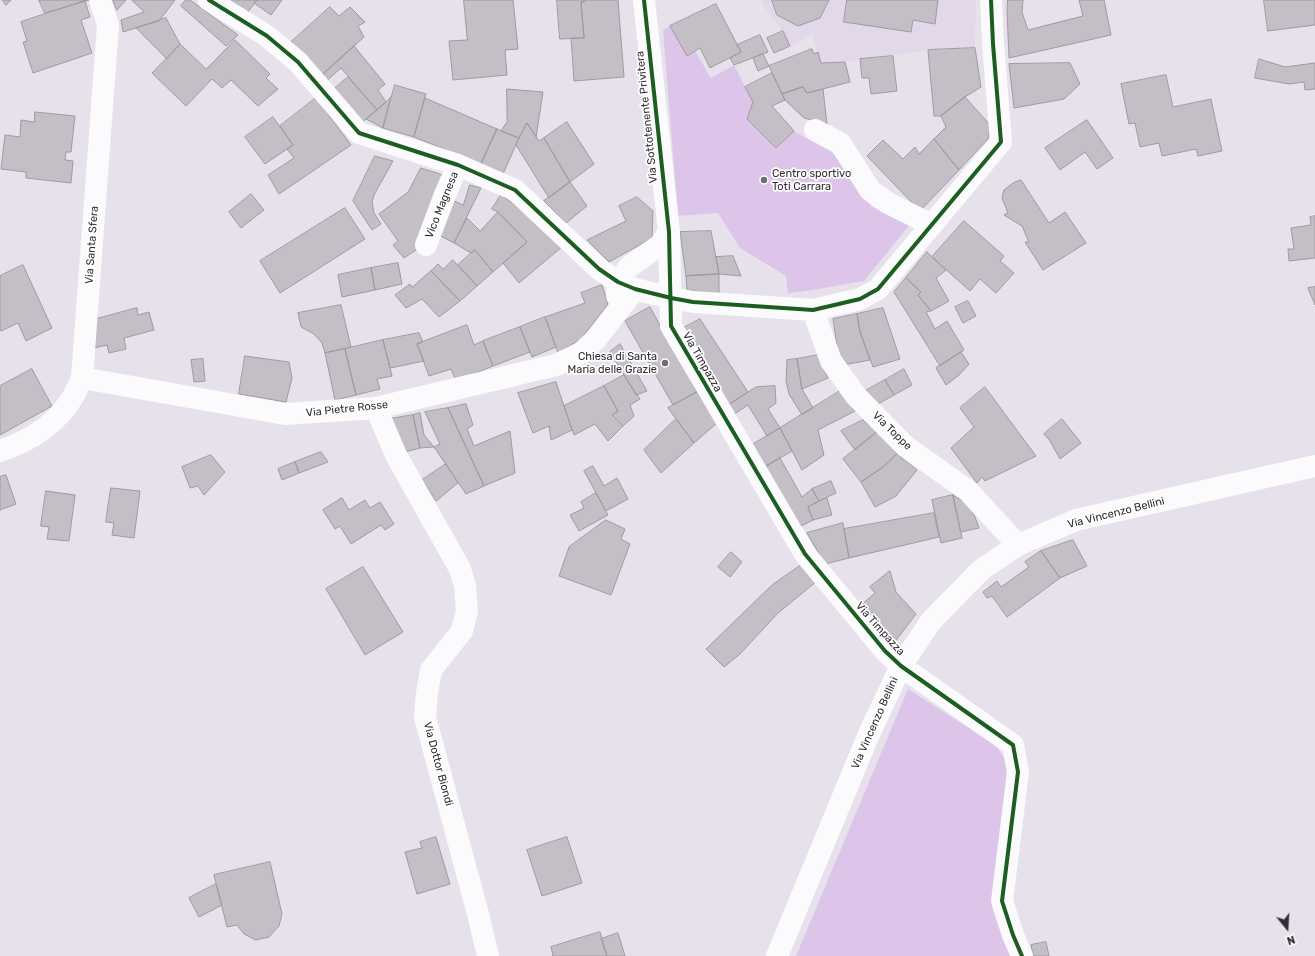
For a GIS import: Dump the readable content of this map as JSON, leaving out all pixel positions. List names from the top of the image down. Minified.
{"streets":{"street":["Via Sottotenente Privitera","Vico Magnesa","Via Santa Sfera","Via Timpazza","Via Pietre Rosse","Via Toppe","Via Vincenzo Bellini","Via Dottor Biondi"]},"crossings":[["Via Sottotenente Privitera","Via Timpazza"],["Via Santa Sfera","Via Pietre Rosse"],["Via Timpazza","Via Vincenzo Bellini"],["Via Pietre Rosse","Via Dottor Biondi"],["Via Toppe","Via Vincenzo Bellini"]],"places":["Centro sportivo Toti Carrara","Chiesa di Santa Maria delle Grazie"],"north":"bottom"}
